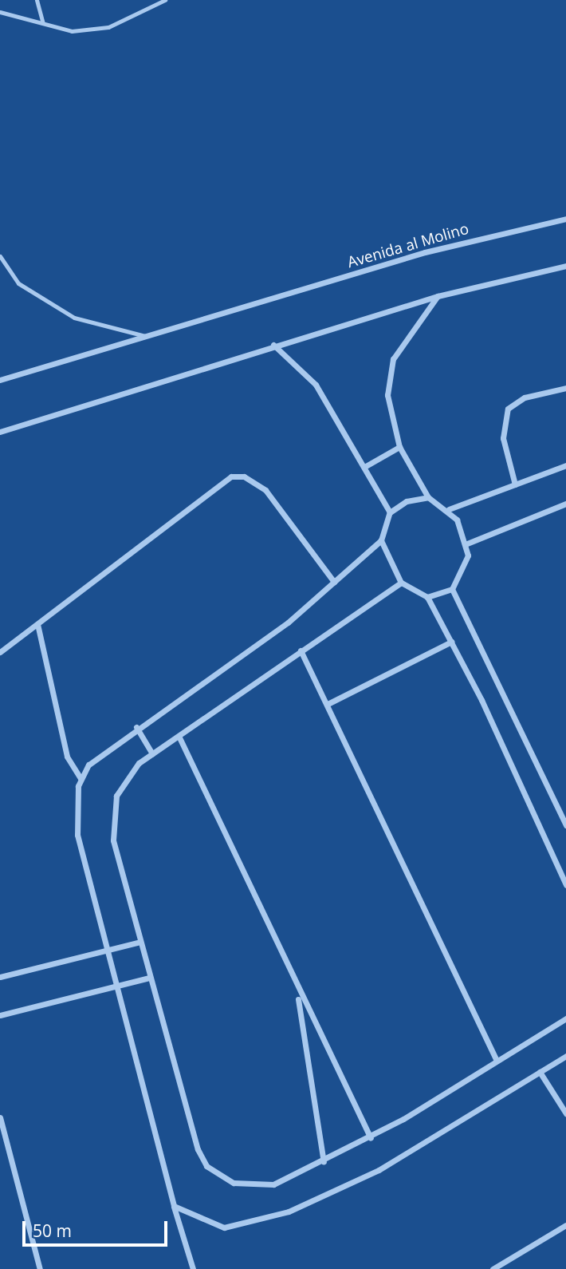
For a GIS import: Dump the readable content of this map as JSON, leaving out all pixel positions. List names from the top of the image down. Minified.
{"streets":{"street":["Avenida al Molino"]},"scale_bar":"50 m"}
